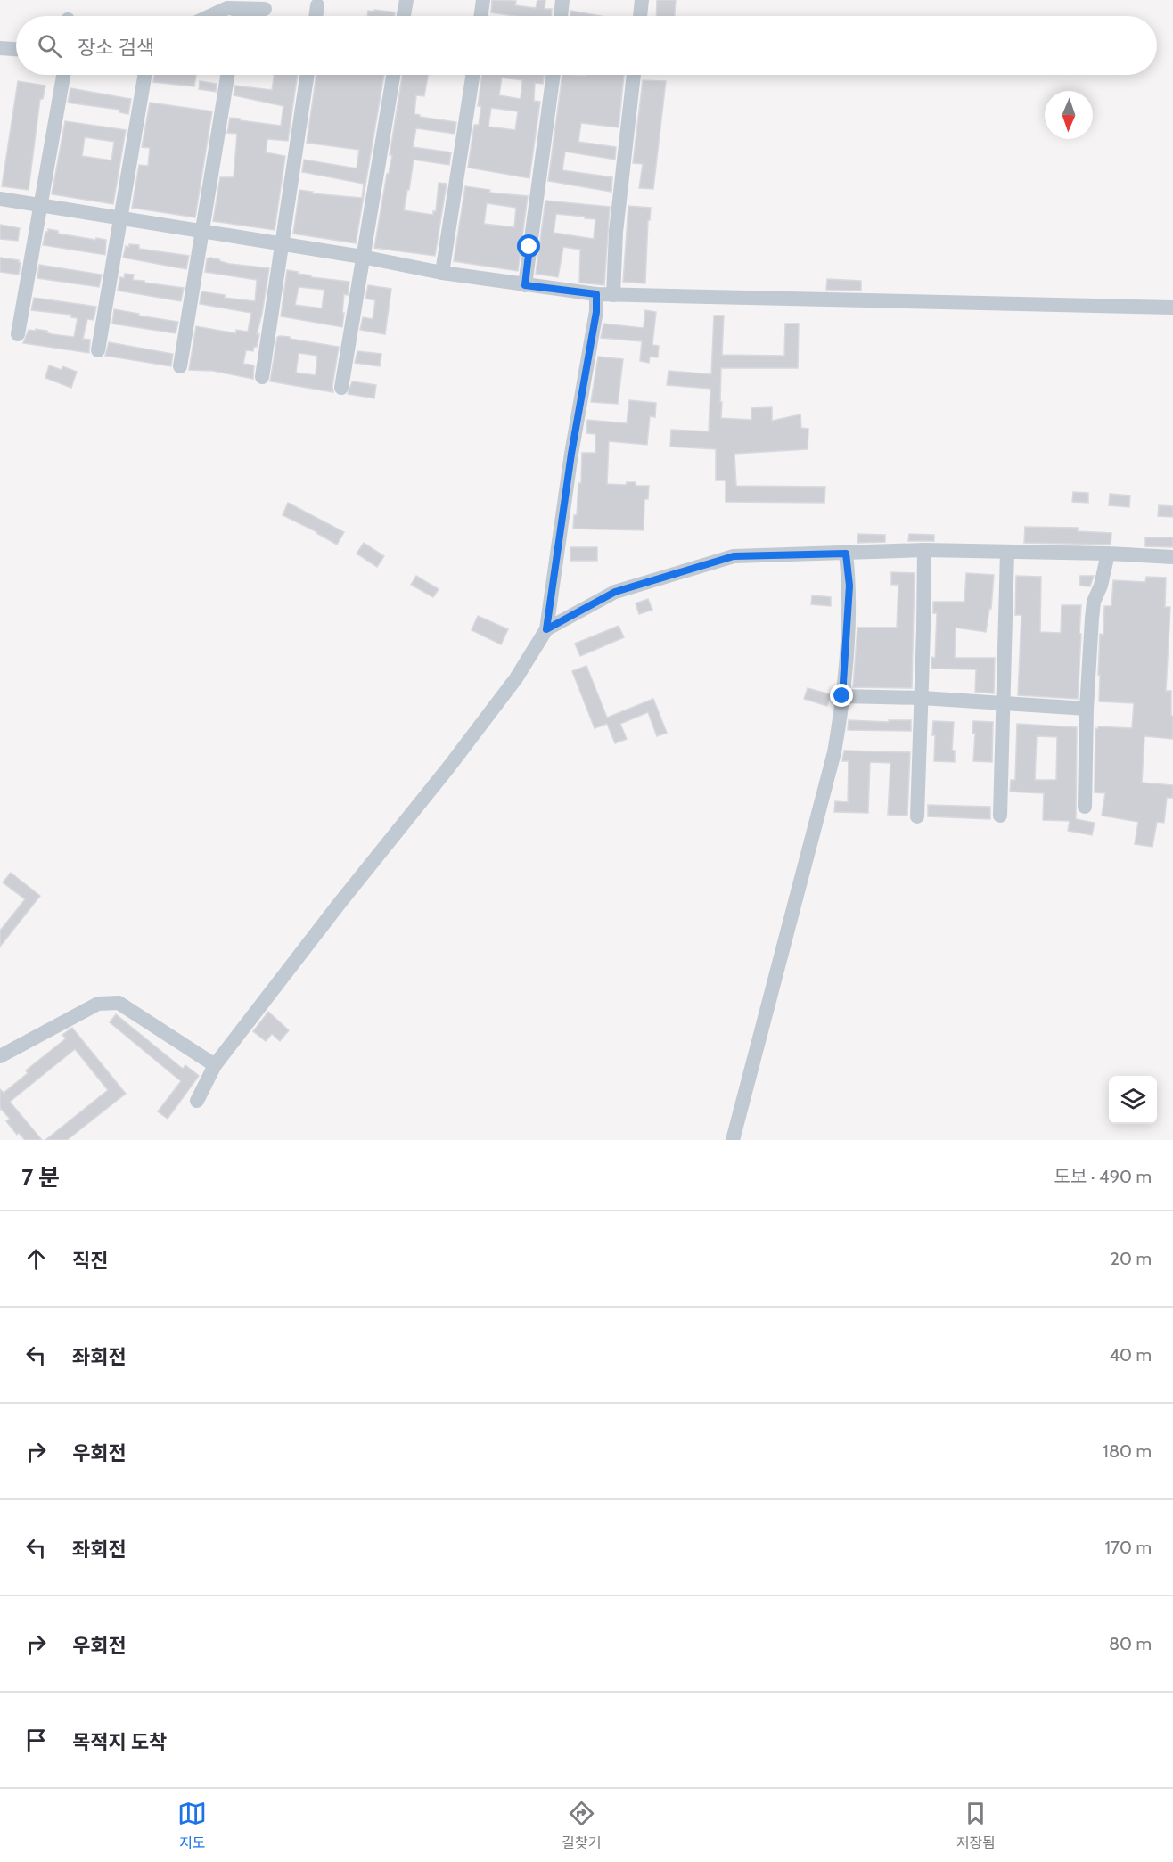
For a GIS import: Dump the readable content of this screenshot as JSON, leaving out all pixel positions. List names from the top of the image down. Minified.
{"north":"bottom","page":{"search":"장소 검색","heading":["7 분","도보 · 490 m"],"list":[["직진","20 m"],["좌회전","40 m"],["우회전","180 m"],["좌회전","170 m"],["우회전","80 m"],"목적지 도착"],"nav":["지도","길찾기","저장됨"]}}
